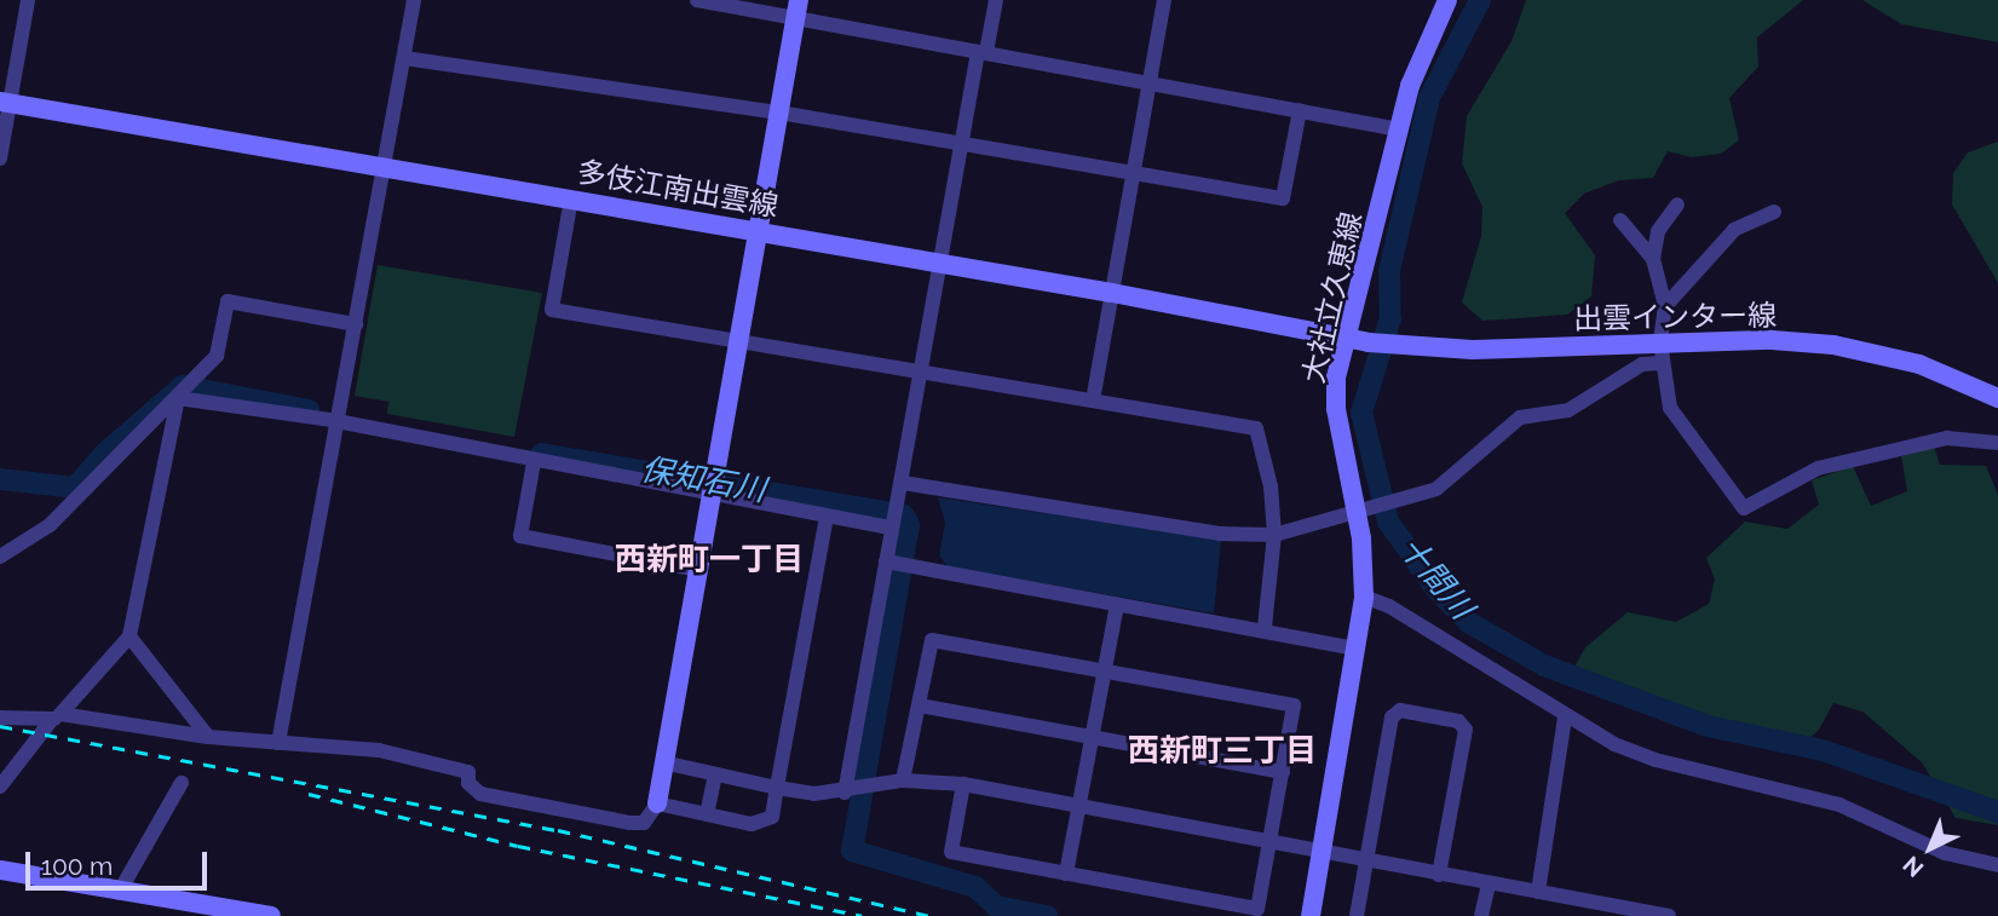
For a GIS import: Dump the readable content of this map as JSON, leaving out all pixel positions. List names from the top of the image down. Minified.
{"streets":{"main road":["多伎江南出雲線","大社立久恵線","出雲インター線"]},"crossings":[["多伎江南出雲線","大社立久恵線"],["多伎江南出雲線","出雲インター線"],["大社立久恵線","出雲インター線"]],"districts":["西新町一丁目","西新町三丁目"],"water":["保知石川","十間川"],"scale_bar":"100 m","north":"bottom left"}
